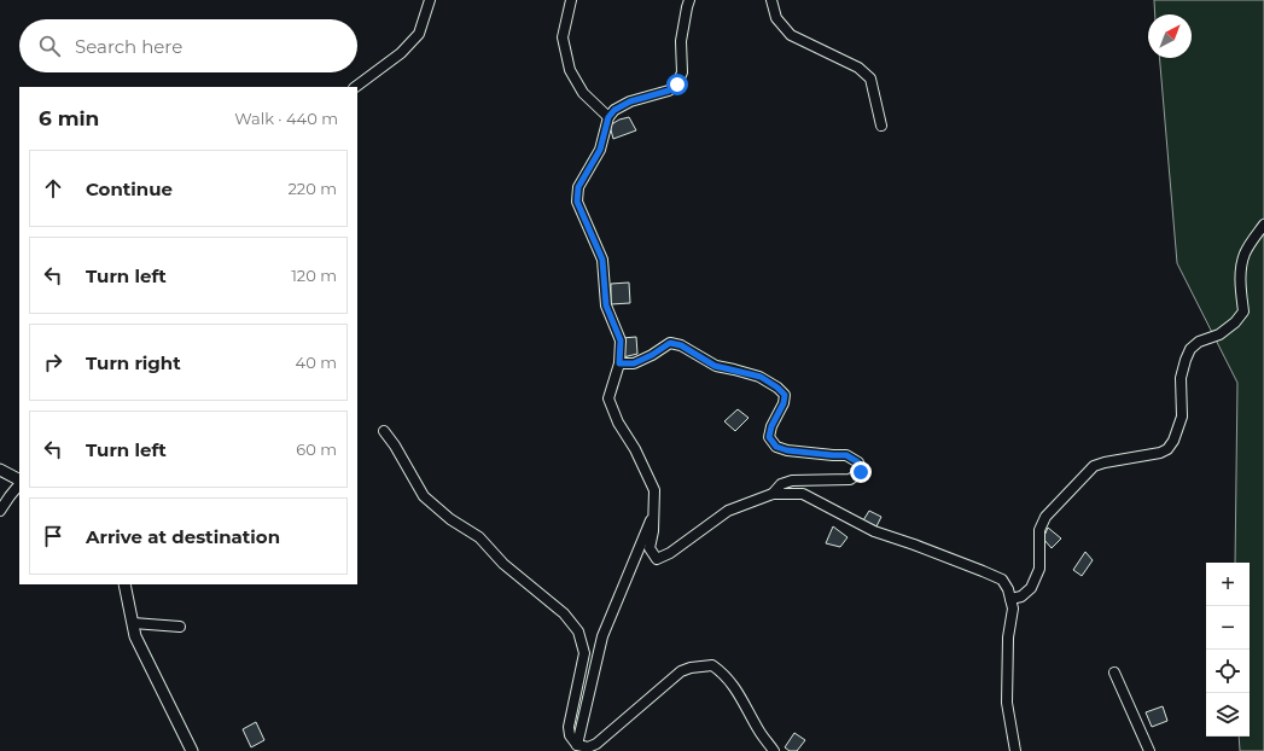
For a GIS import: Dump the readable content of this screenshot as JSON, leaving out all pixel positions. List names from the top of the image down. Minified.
{"north":"top right","page":{"search":"Search here","heading":["6 min","Walk · 440 m"],"list":[["Continue","220 m"],["Turn left","120 m"],["Turn right","40 m"],["Turn left","60 m"],"Arrive at destination"],"map_buttons":["+","−"]}}
